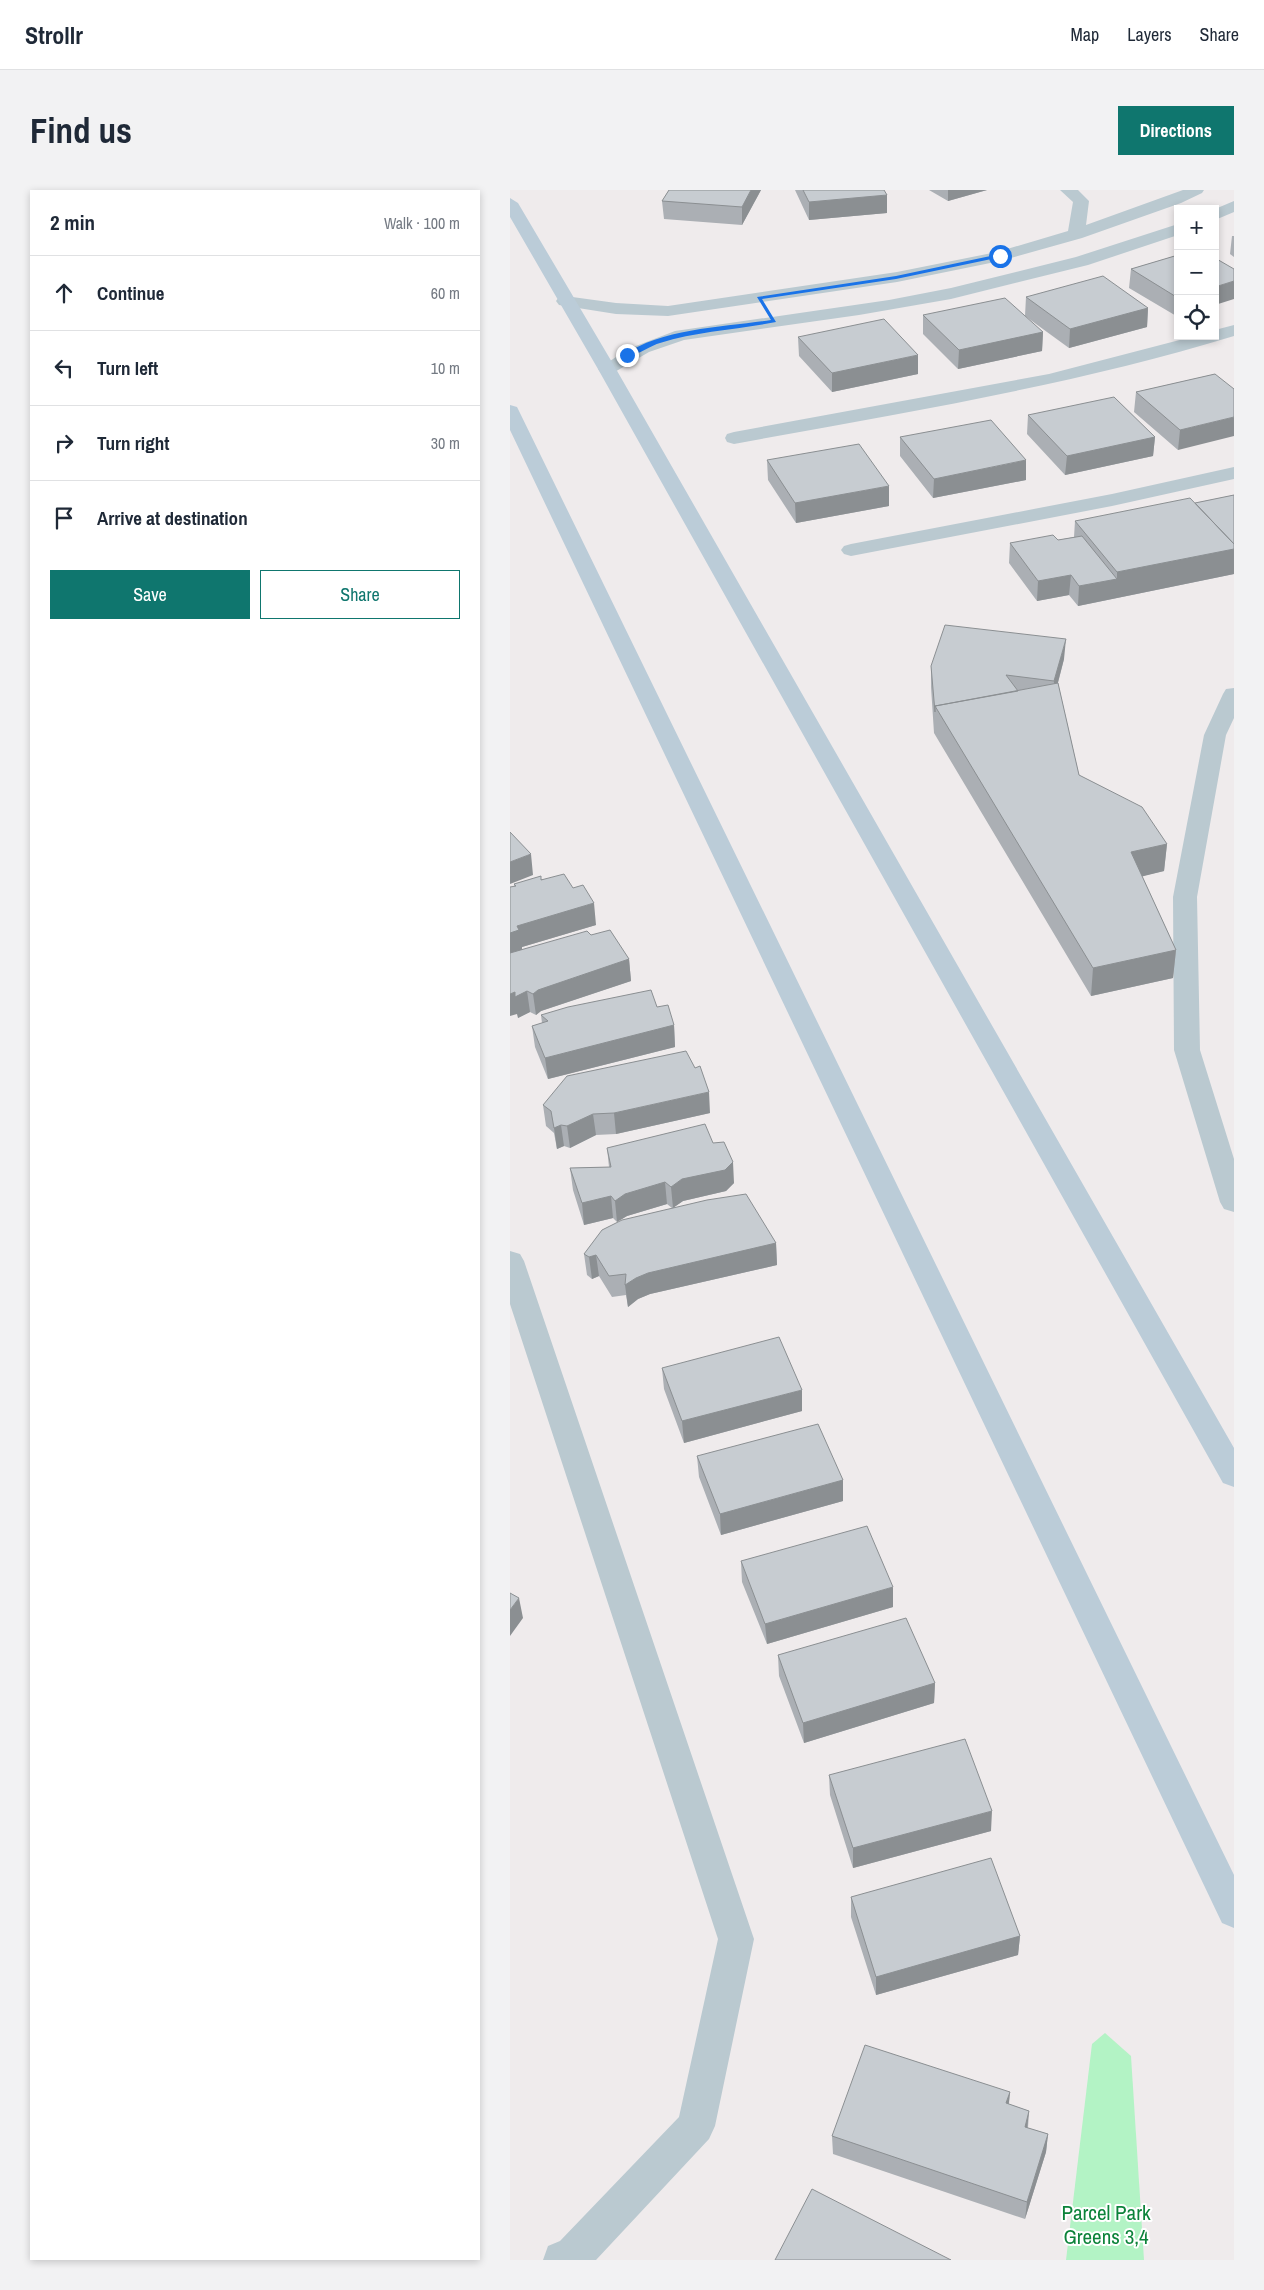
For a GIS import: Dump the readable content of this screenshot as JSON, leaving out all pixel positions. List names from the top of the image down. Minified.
{"parks":["Parcel Park Greens 3,4"],"page":{"header":"Strollr","nav":["Map","Layers","Share"],"buttons":["Directions",["Save","Share"]],"title":"Find us","heading":["2 min","Walk · 100 m"],"map_buttons":["+","−"],"list":[["Continue","60 m"],["Turn left","10 m"],["Turn right","30 m"],"Arrive at destination"]}}
